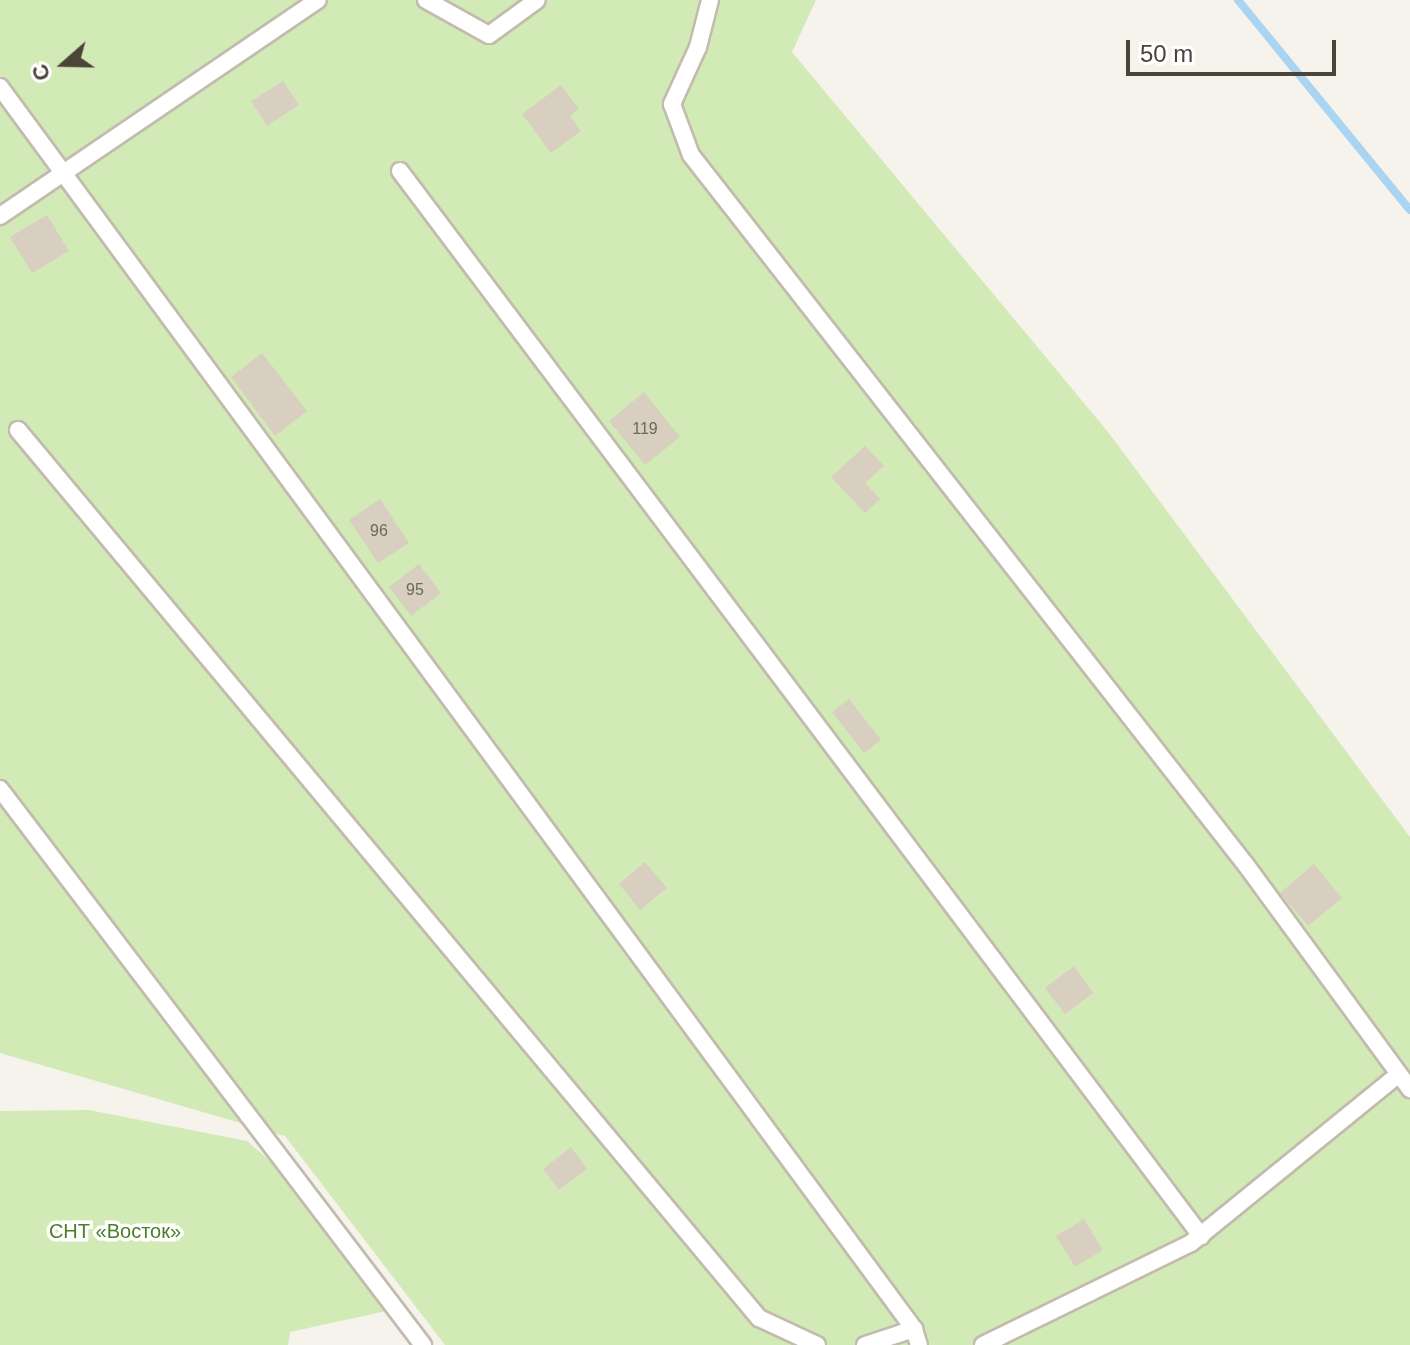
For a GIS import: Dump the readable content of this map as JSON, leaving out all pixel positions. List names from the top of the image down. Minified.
{"parks":["СНТ «Восток»"],"house_numbers":["119","96","95"],"scale_bar":"50 m","north":"left"}
